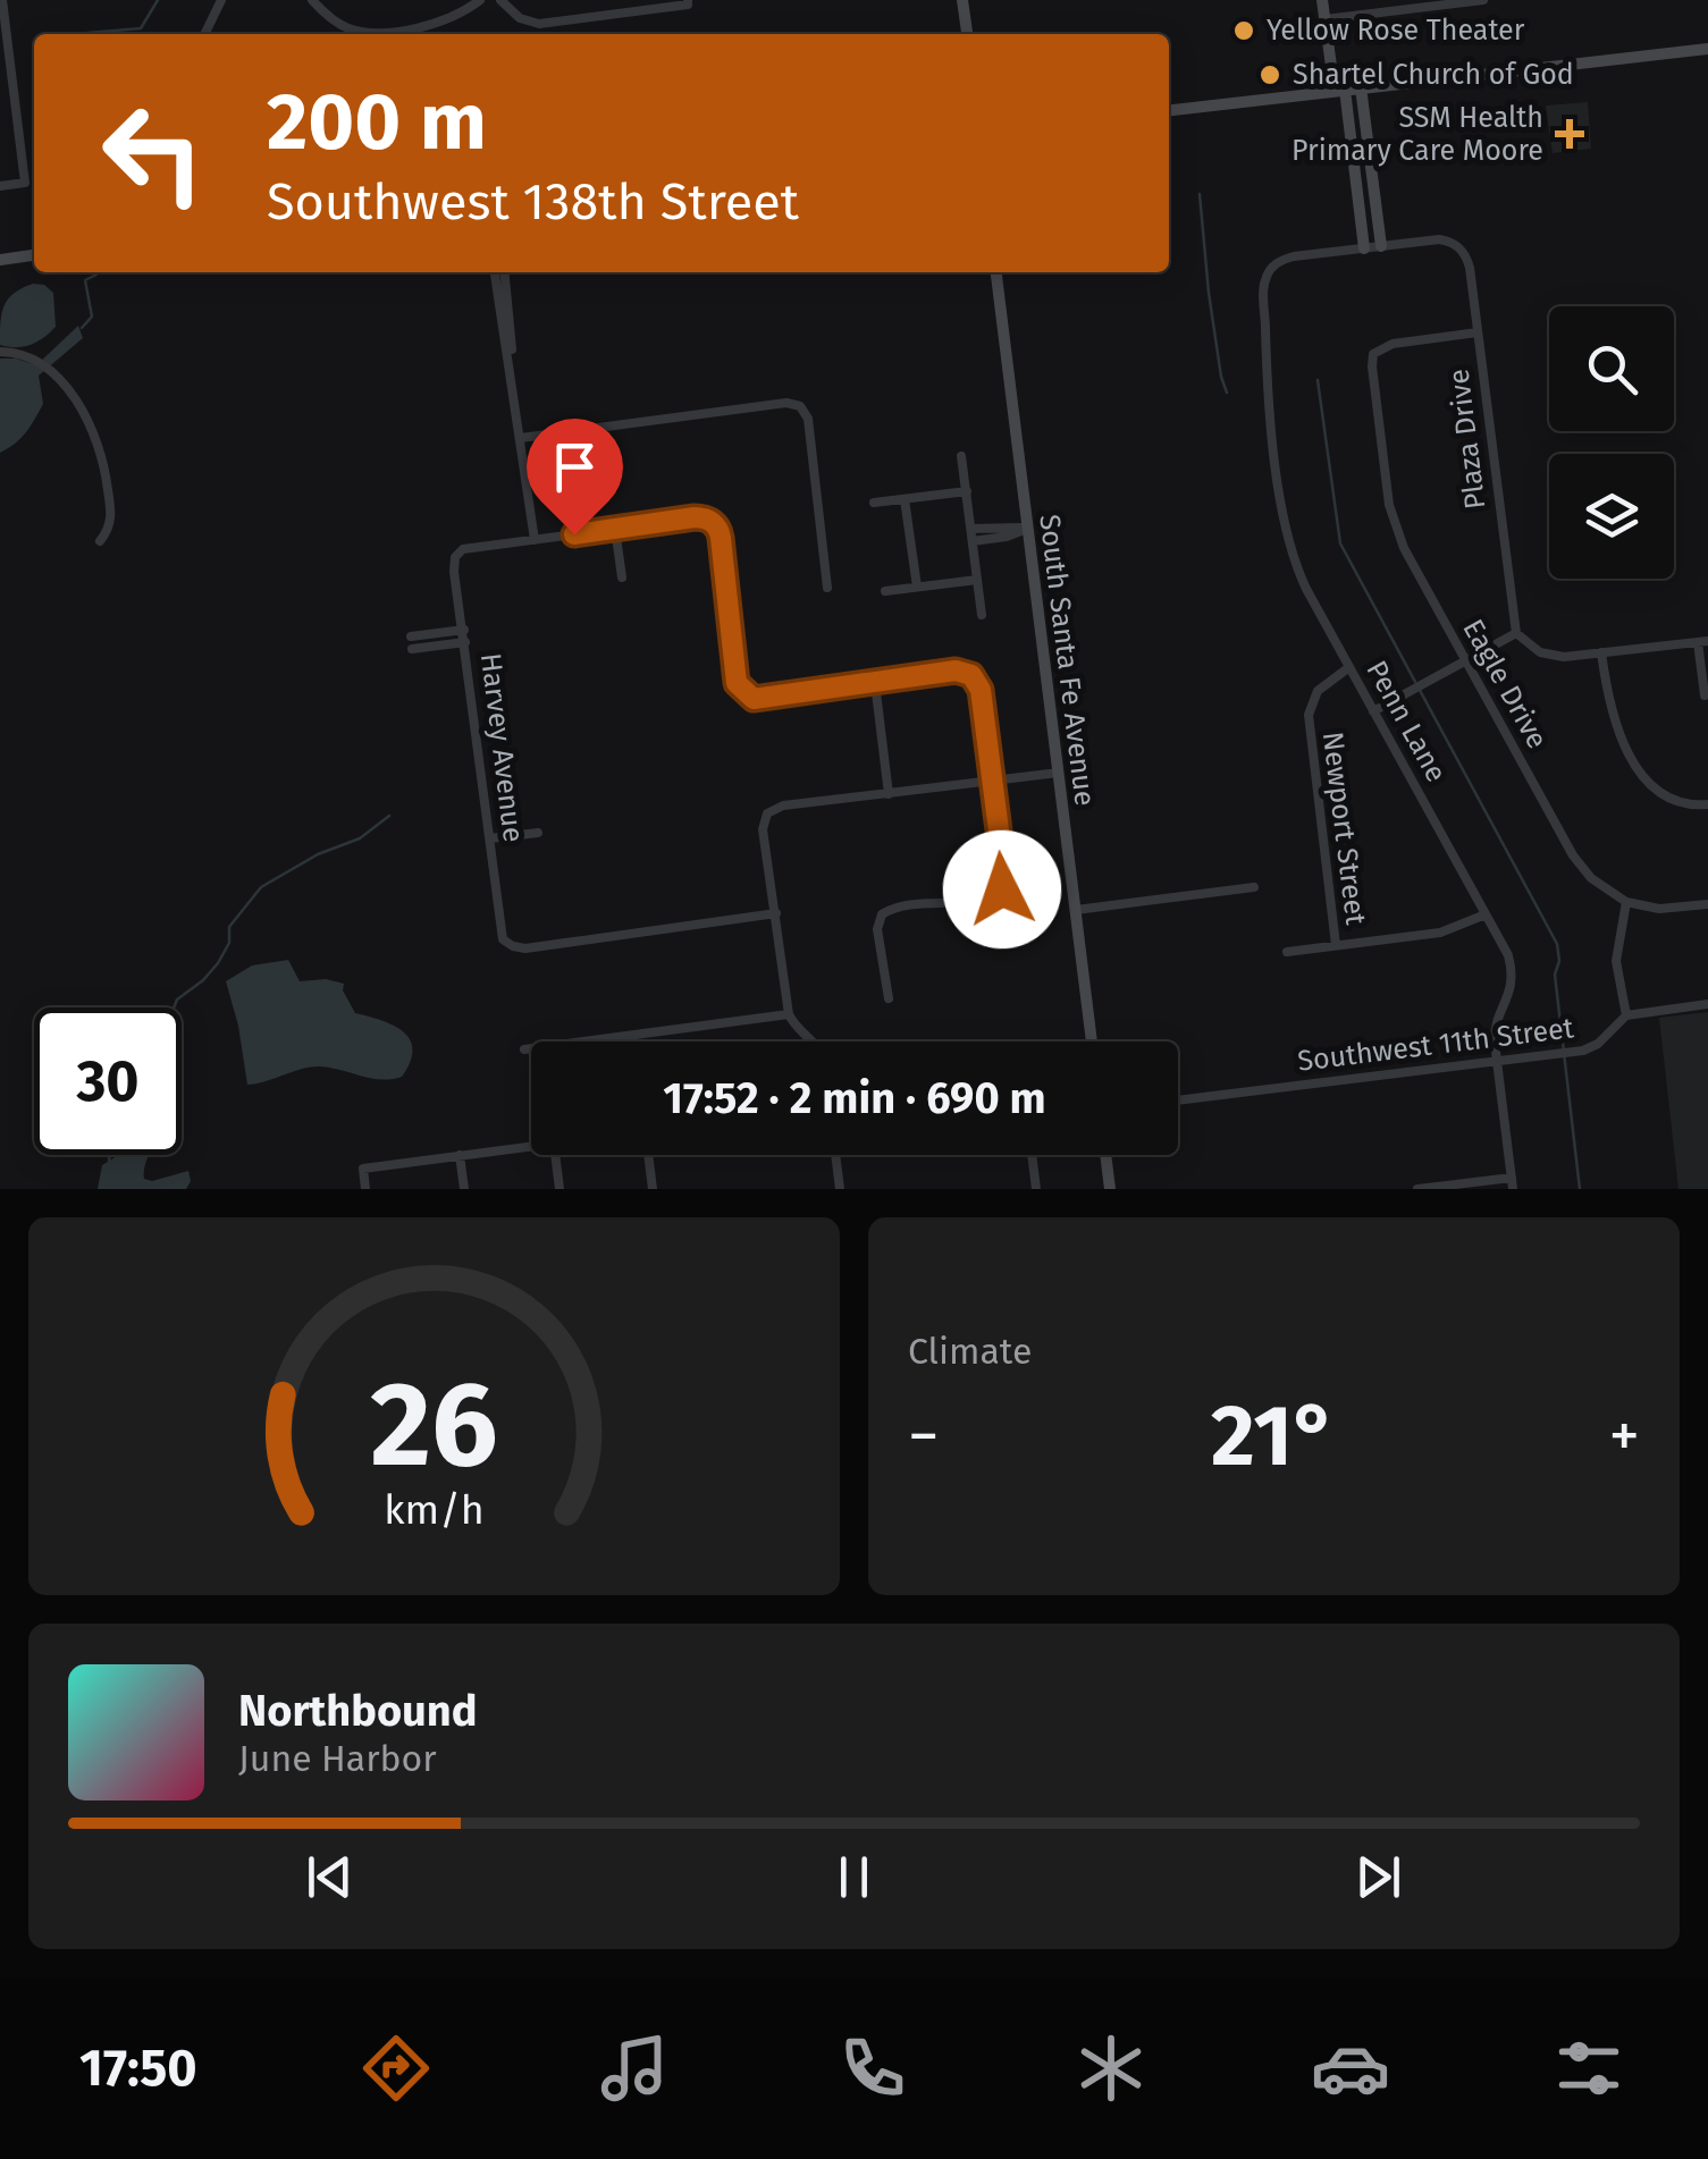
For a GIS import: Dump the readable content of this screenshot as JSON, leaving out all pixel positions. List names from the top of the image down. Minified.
{"streets":{"main road":["South Santa Fe Avenue"],"street":["Plaza Drive","Eagle Drive","Penn Lane","Harvey Avenue","Newport Street","Southwest 11th Street"]},"crossings":[["Plaza Drive","Eagle Drive"],["Penn Lane","Newport Street"],["Penn Lane","Southwest 11th Street"]],"places":{"other":["Yellow Rose Theater","Shartel Church of God"],"health":["SSM Health Primary Care Moore"]},"page":{"turn":["200 m","Southwest 138th Street"],"limit":"30","trip":"17:52 · 2 min · 690 m","tile":"Climate","heat":["−","21°","+"],"song":["Northbound","June Harbor"],"tabs":"17:50","gauge":["26","km/h"]}}
